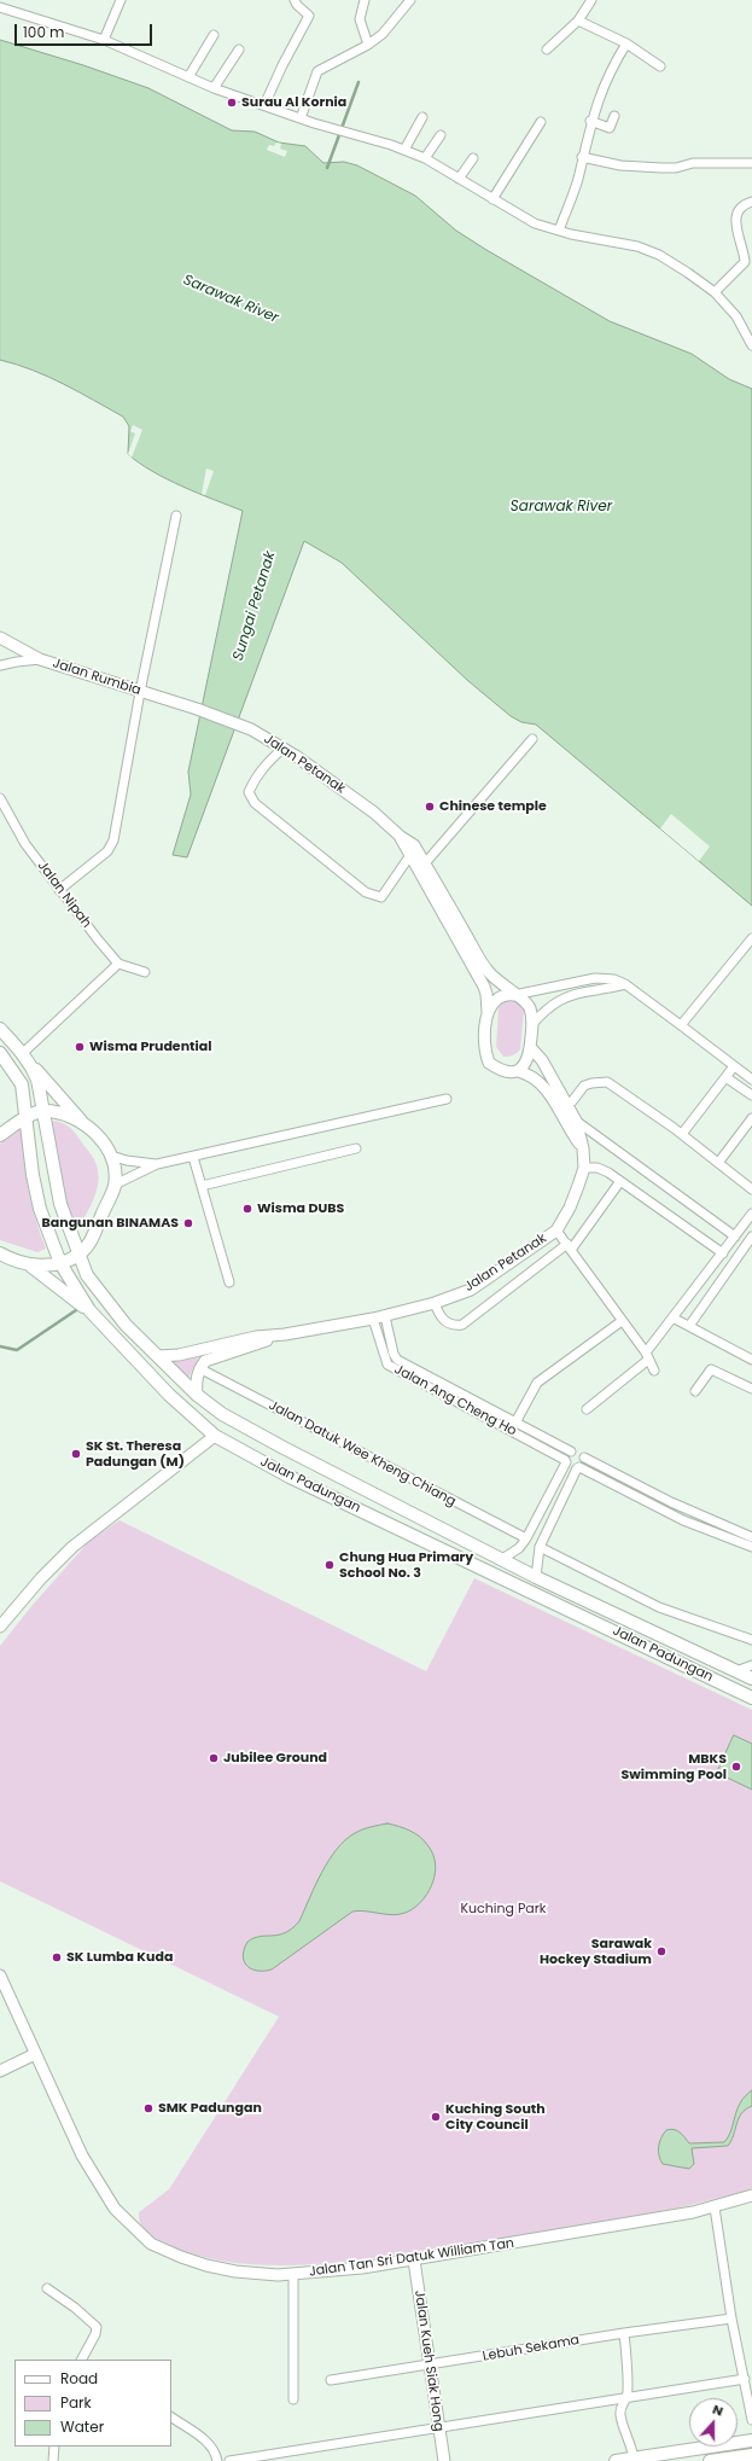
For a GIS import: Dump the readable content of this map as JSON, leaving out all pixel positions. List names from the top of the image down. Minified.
{"streets":{"main road":["Jalan Padungan"],"street":["Jalan Rumbia","Jalan Petanak","Jalan Nipah","Jalan Ang Cheng Ho","Jalan Datuk Wee Kheng Chiang","Jalan Tan Sri Datuk William Tan","Lebuh Sekama","Jalan Kueh Siak Hong"]},"crossings":[["Jalan Rumbia","Jalan Petanak"],["Jalan Petanak","Jalan Ang Cheng Ho"],["Jalan Petanak","Jalan Datuk Wee Kheng Chiang"],["Jalan Petanak","Jalan Padungan"],["Jalan Tan Sri Datuk William Tan","Jalan Kueh Siak Hong"],["Lebuh Sekama","Jalan Kueh Siak Hong"]],"water":["Sarawak River","Sungai Petanak"],"parks":["Kuching Park"],"places":["Surau Al Kornia","Chinese temple","Wisma Prudential","Wisma DUBS","Bangunan BINAMAS","SK St. Theresa Padungan (M)","Chung Hua Primary School No. 3","Jubilee Ground","MBKS Swimming Pool","Sarawak Hockey Stadium","SK Lumba Kuda","SMK Padungan","Kuching South City Council"],"legend":["Road","Park","Water"],"scale_bar":"100 m","north":"top"}
